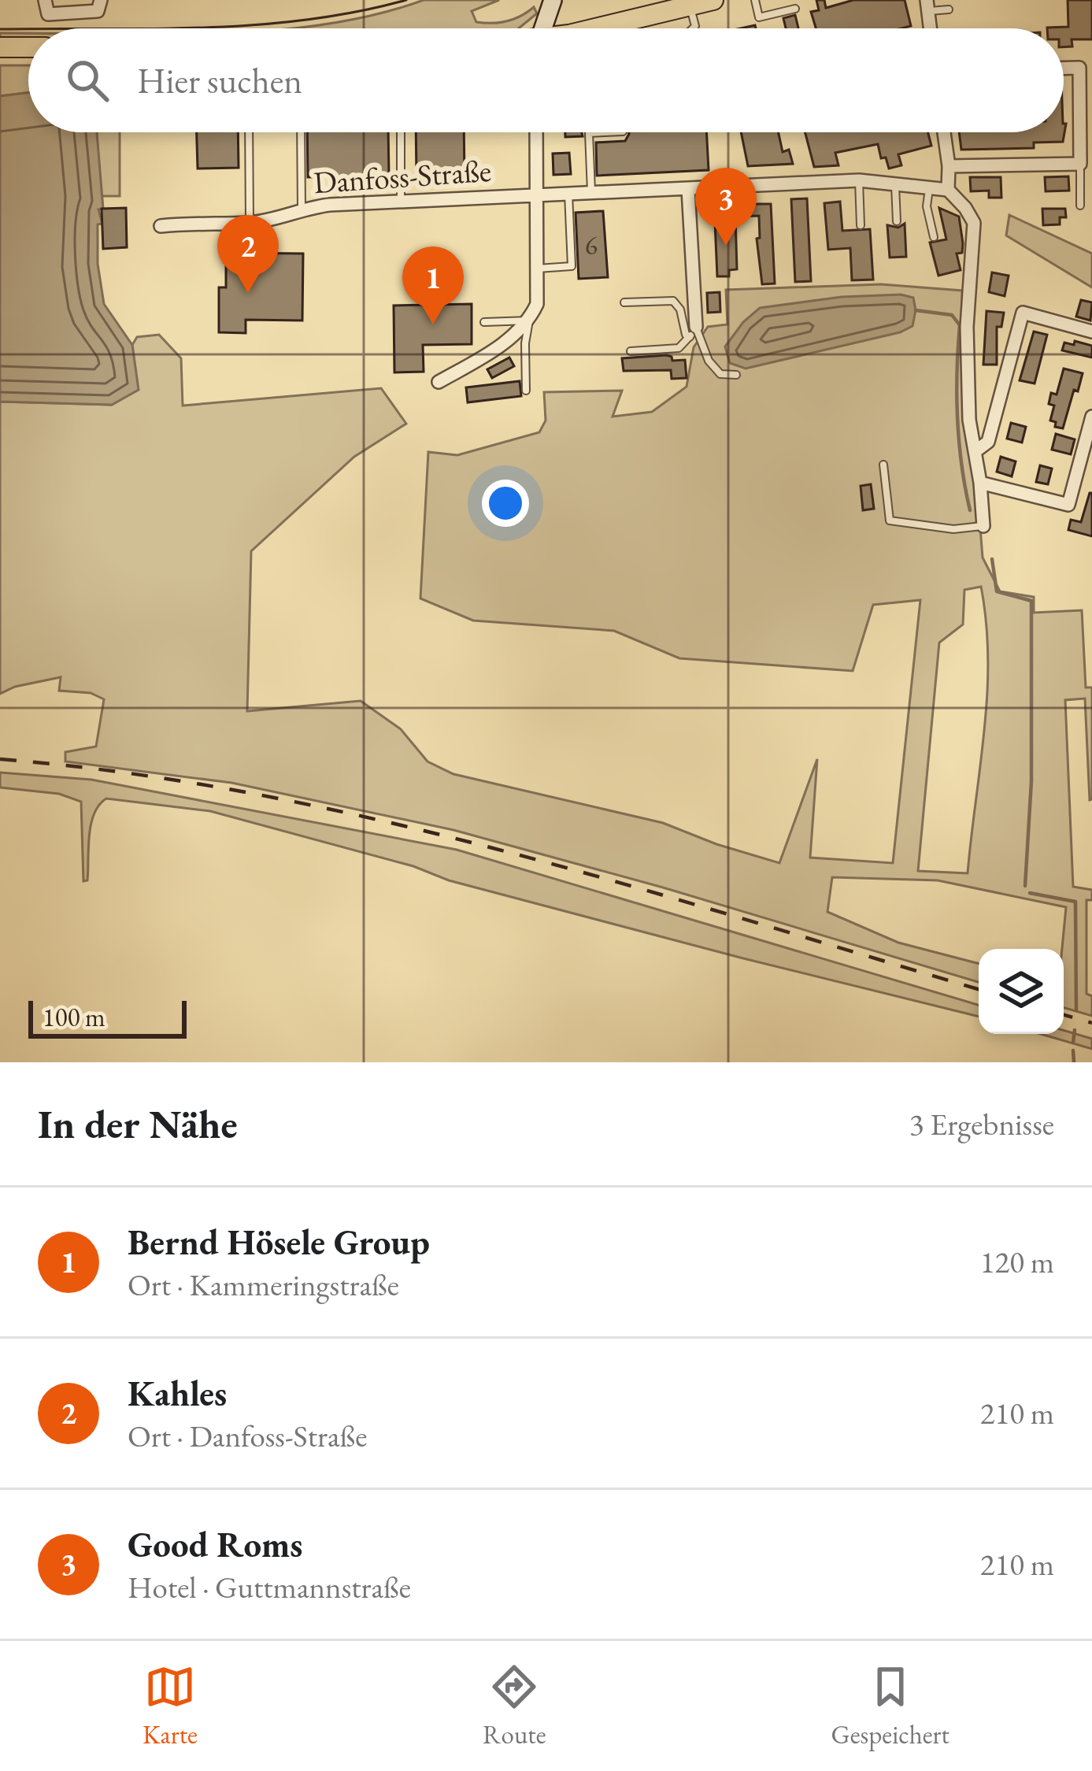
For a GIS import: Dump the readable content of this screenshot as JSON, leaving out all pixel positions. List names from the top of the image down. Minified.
{"streets":{"street":["Danfoss-Straße"]},"house_numbers":["6"],"scale_bar":"100 m","page":{"search":"Hier suchen","pins":["3","2","1"],"scale":"100 m","heading":["In der Nähe","3 Ergebnisse"],"list":[{"mark":"1","name":"Bernd Hösele Group","note":"Ort · Kammeringstraße","value":"120 m"},{"mark":"2","name":"Kahles","note":"Ort · Danfoss-Straße","value":"210 m"},{"mark":"3","name":"Good Roms","note":"Hotel · Guttmannstraße","value":"210 m"}],"nav":["Karte","Route","Gespeichert"]}}
